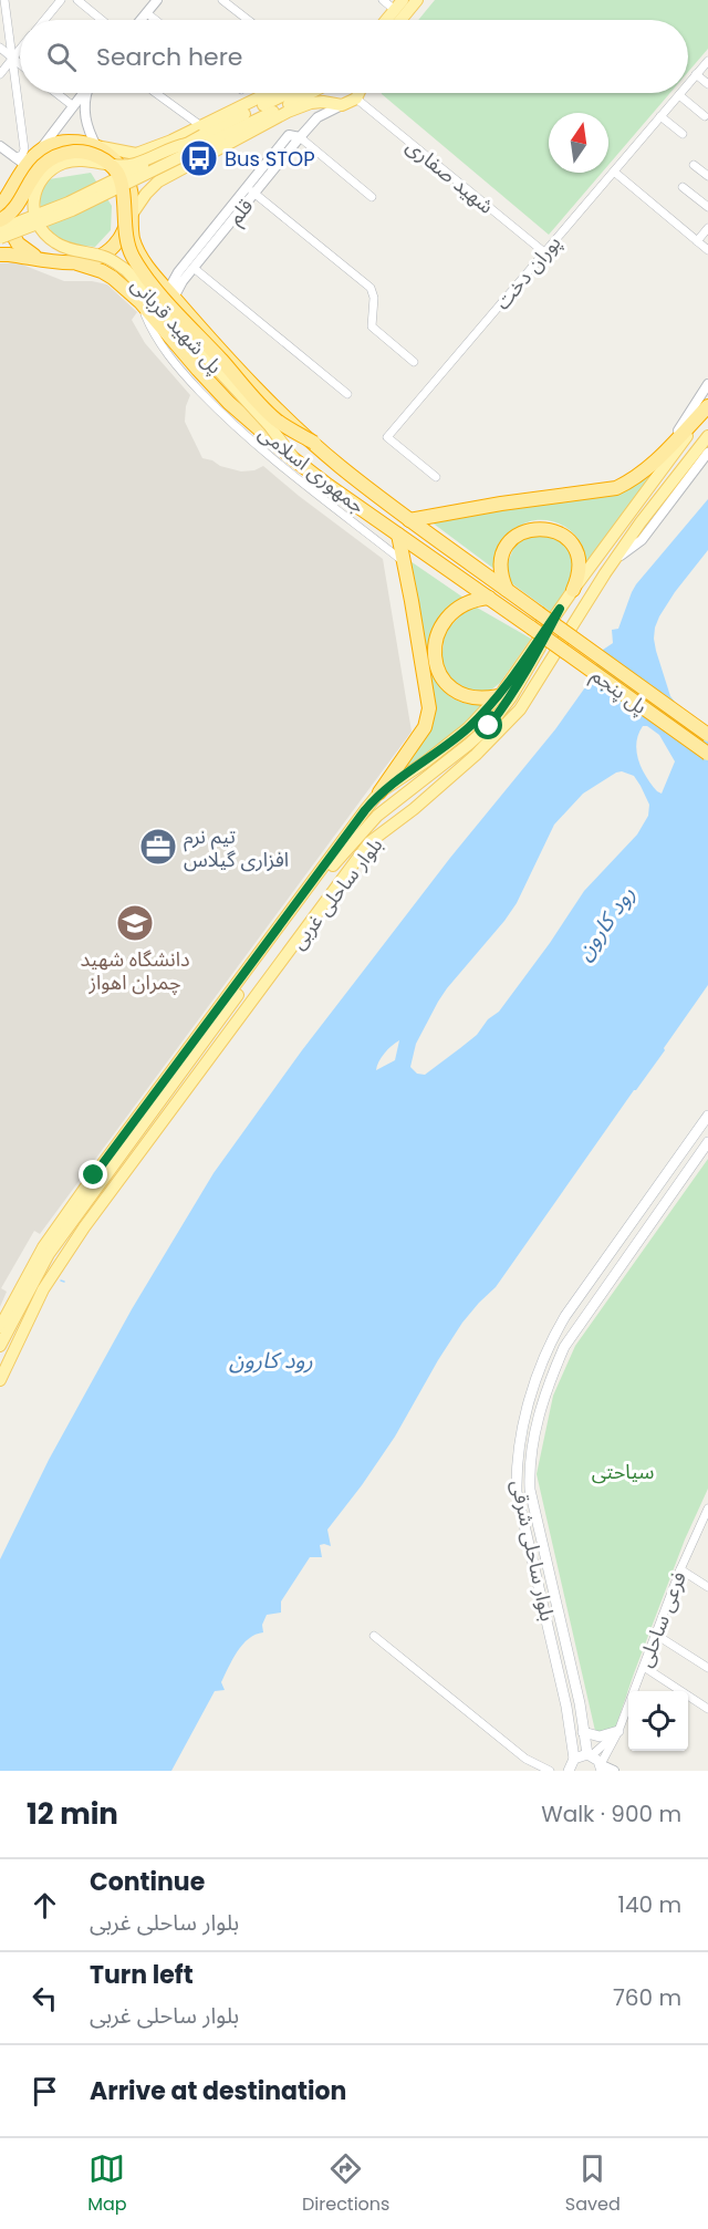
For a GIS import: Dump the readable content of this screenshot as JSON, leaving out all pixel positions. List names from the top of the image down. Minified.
{"streets":{"highway":["پل شهید قربانی","جمهوری اسلامی","پل پنجم"],"main road":["بلوار ساحلی غربی","بلوار ساحلی شرقی"],"street":["شهید صفاری","قلم","پوران دخت","فرعی ساحلی"]},"crossings":[["شهید صفاری","پوران دخت"],["قلم","جمهوری اسلامی"],["پل شهید قربانی","جمهوری اسلامی"],["جمهوری اسلامی","پل پنجم"],["بلوار ساحلی شرقی","فرعی ساحلی"]],"water":["رود کارون"],"parks":["سیاحتی"],"places":{"bus stop":["Bus STOP"],"office":["تیم نرم افزاری گیلاس"],"school or university":["دانشگاه شهید چمران اهواز"]},"north":"top","page":{"search":"Search here","heading":["12 min","Walk · 900 m"],"list":[["Continue","بلوار ساحلی غربی","140 m"],["Turn left","بلوار ساحلی غربی","760 m"],"Arrive at destination"],"nav":["Map","Directions","Saved"]}}
